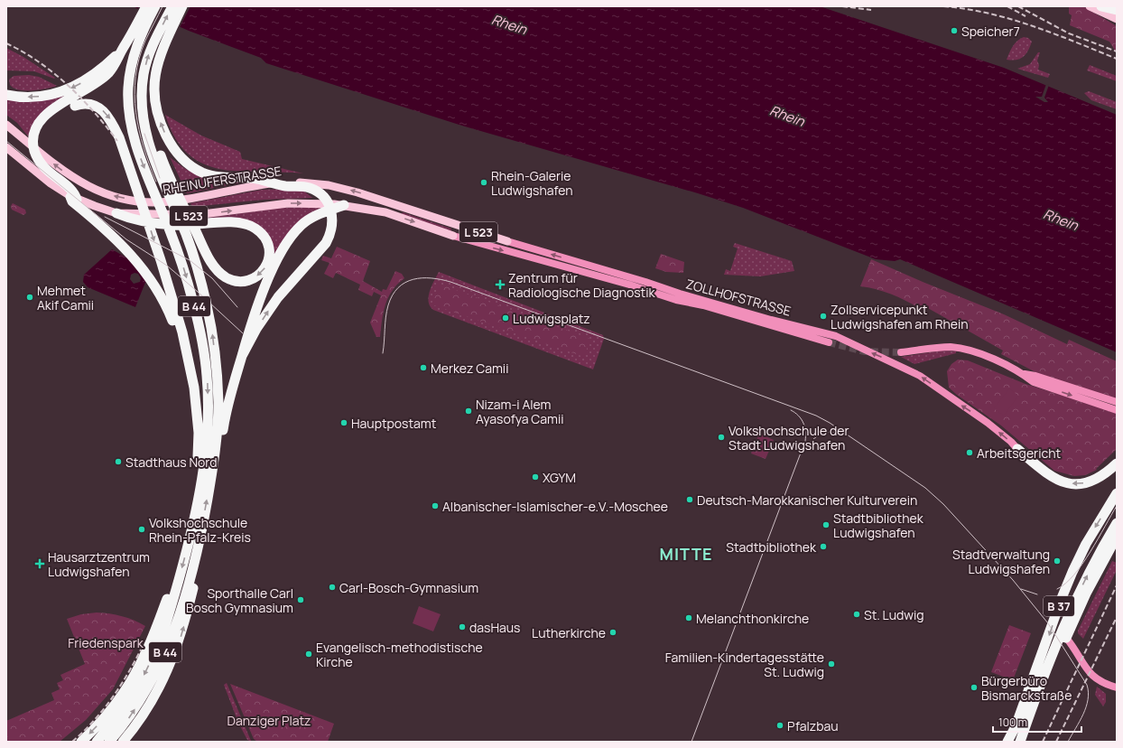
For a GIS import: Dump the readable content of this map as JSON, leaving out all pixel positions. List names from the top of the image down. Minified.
{"streets":{"highway":["B 44","B 37"],"main road":["RHEINUFERSTRASSE","L 523","ZOLLHOFSTRASSE"]},"crossings":[["RHEINUFERSTRASSE","ZOLLHOFSTRASSE"],["L 523","ZOLLHOFSTRASSE"]],"districts":["MITTE"],"water":["Rhein"],"parks":["Friedenspark","Danziger Platz"],"places":{"other":["Speicher7","Rhein-Galerie Ludwigshafen","Mehmet Akif Camii","Zollservicepunkt Ludwigshafen am Rhein","Ludwigsplatz","Merkez Camii","Nizam-i Alem Ayasofya Camii","Hauptpostamt","Volkshochschule der Stadt Ludwigshafen","Arbeitsgericht","Stadthaus Nord","XGYM","Deutsch-Marokkanischer Kulturverein","Albanischer-Islamischer-e.V.-Moschee","Stadtbibliothek Ludwigshafen","Volkshochschule Rhein-Pfalz-Kreis","Stadtbibliothek","Stadtverwaltung Ludwigshafen","Carl-Bosch-Gymnasium","Sporthalle Carl Bosch Gymnasium","St. Ludwig","Melanchthonkirche","dasHaus","Lutherkirche","Evangelisch-methodistische Kirche","Familien-Kindertagesstätte St. Ludwig","Bürgerbüro Bismarckstraße","Pfalzbau"],"health":["Zentrum für Radiologische Diagnostik","Hausarztzentrum Ludwigshafen"]},"scale_bar":"100 m"}
